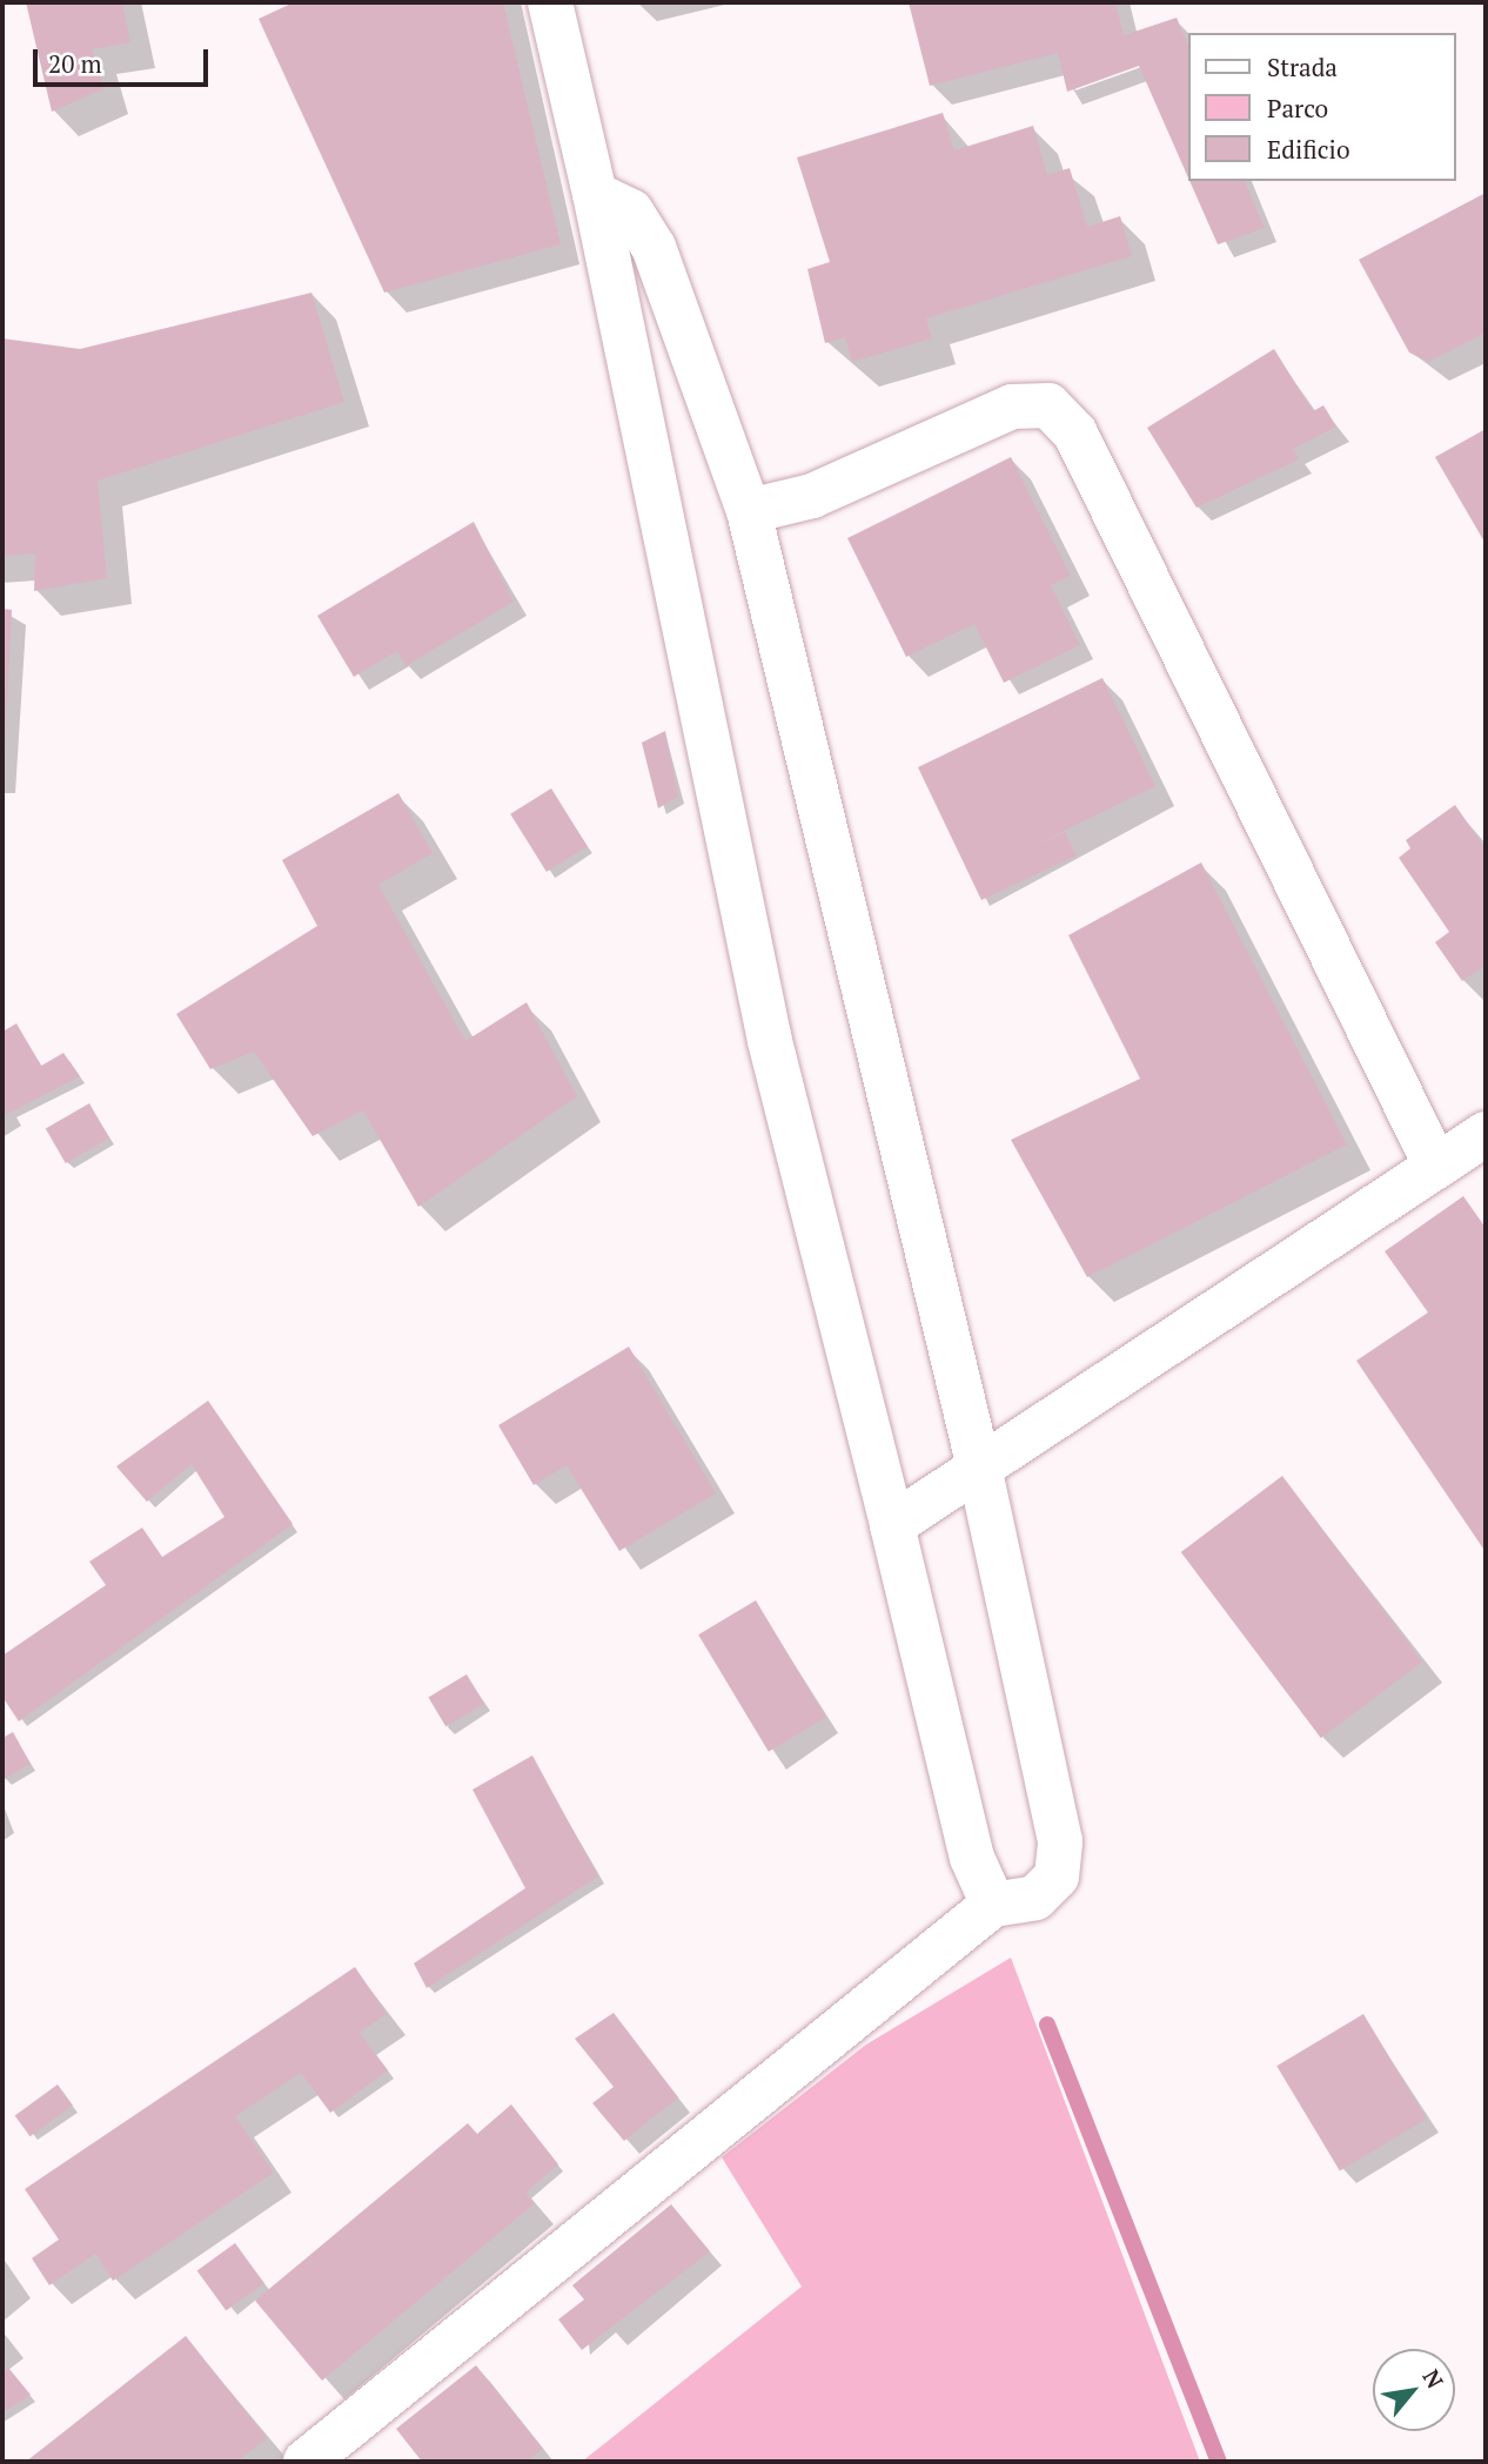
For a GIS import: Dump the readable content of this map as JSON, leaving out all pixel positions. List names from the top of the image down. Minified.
{"legend":["Strada","Parco","Edificio"],"scale_bar":"20 m","north":"top right"}
